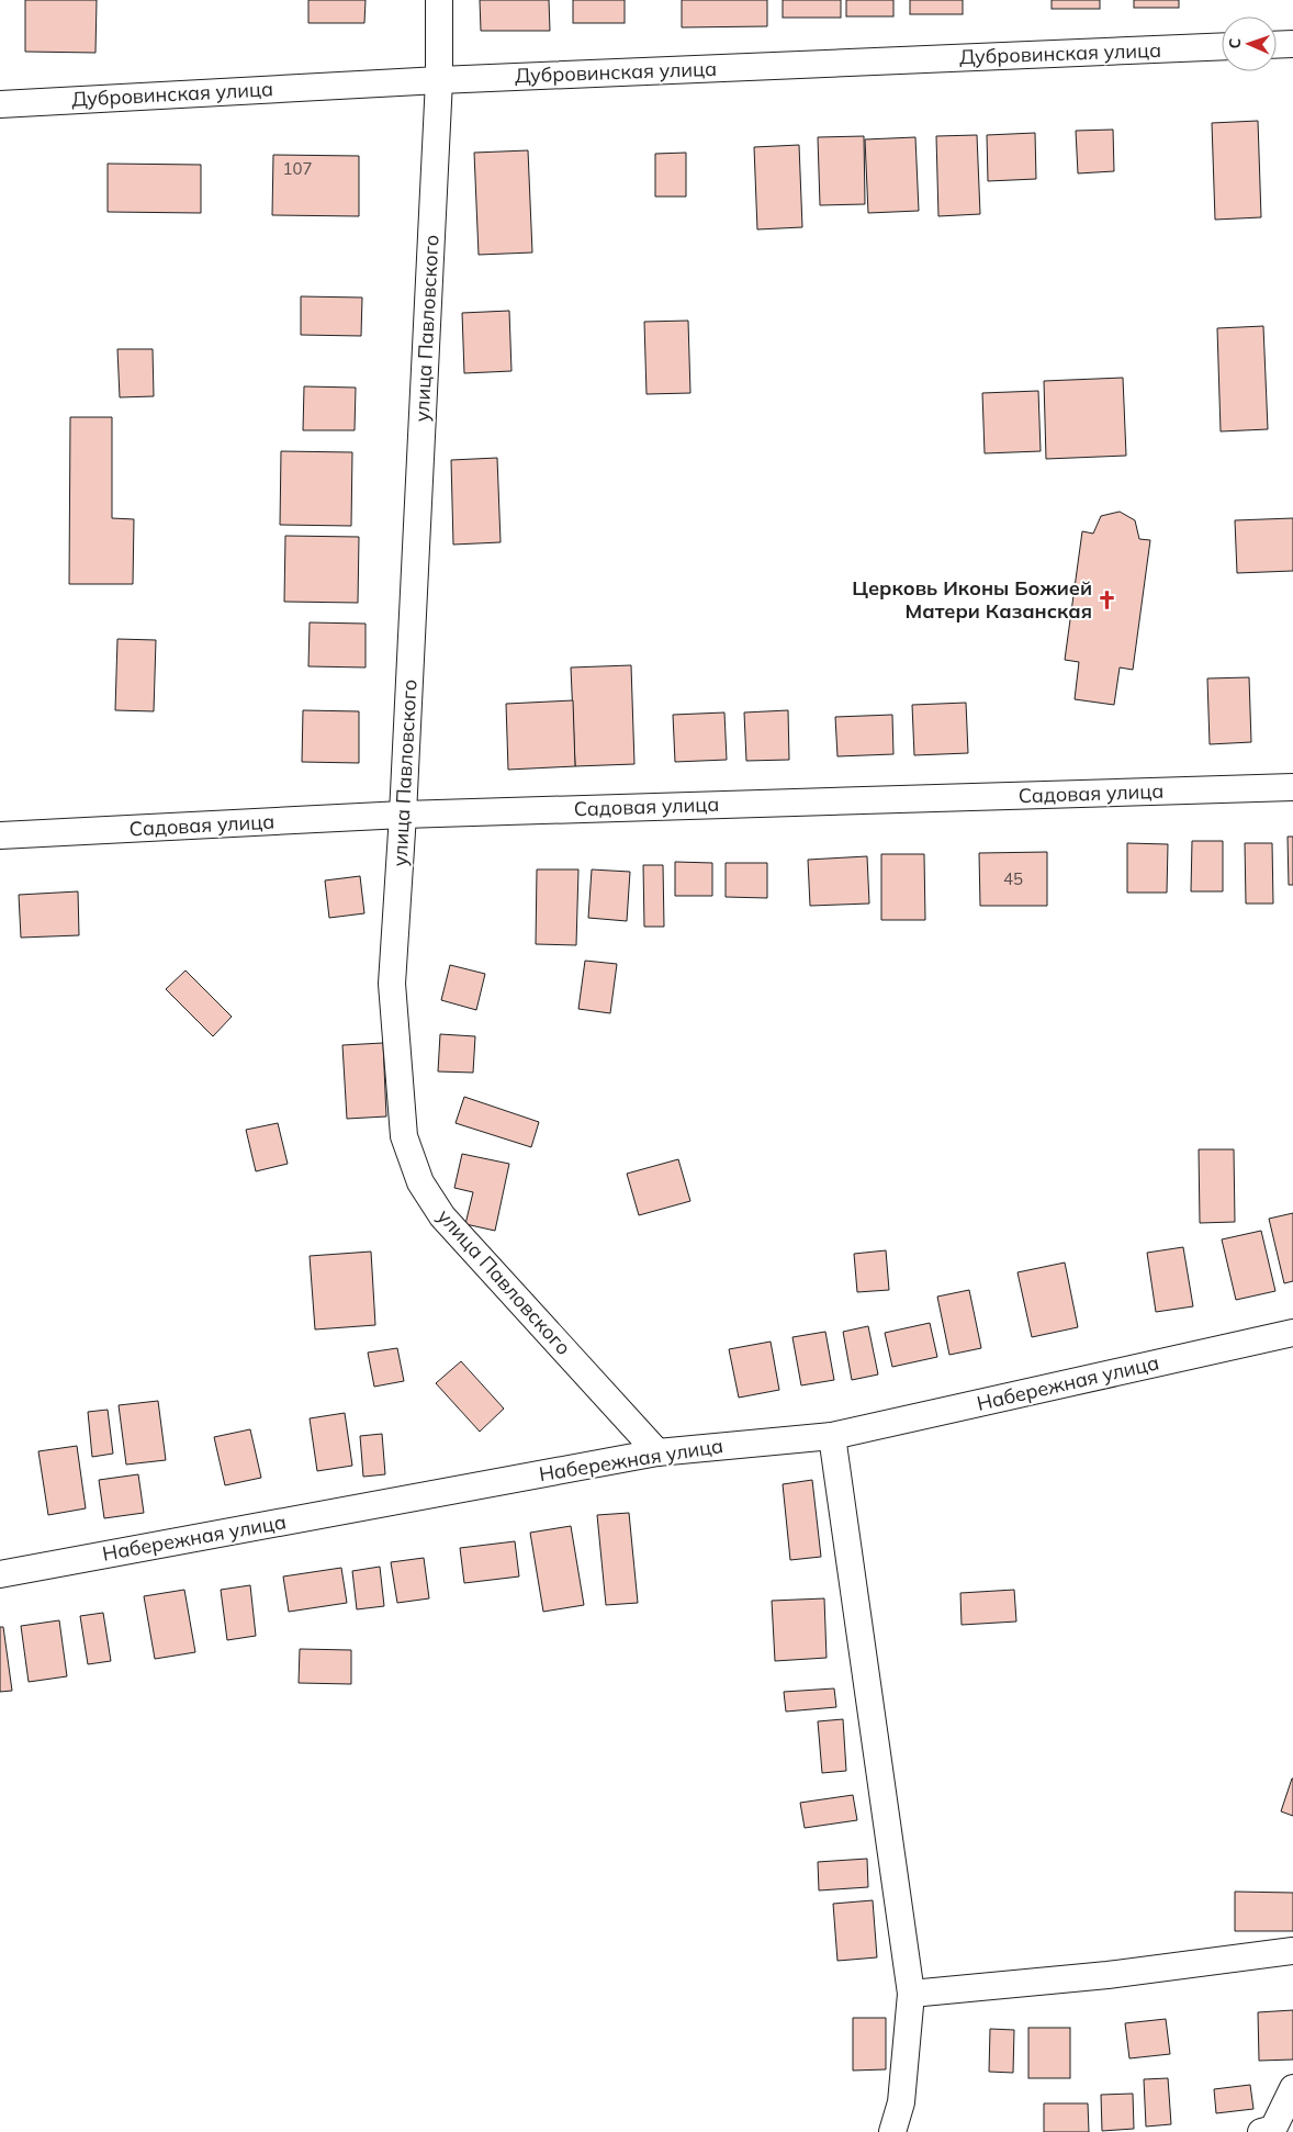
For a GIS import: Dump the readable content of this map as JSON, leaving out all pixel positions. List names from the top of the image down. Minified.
{"streets":{"street":["Дубровинская улица","улица Павловского","Садовая улица","Набережная улица"]},"crossings":[["Дубровинская улица","улица Павловского"],["улица Павловского","Садовая улица"],["улица Павловского","Набережная улица"]],"places":{"church":["Церковь Иконы Божией Матери Казанская"]},"house_numbers":["107","45"],"north":"left"}
